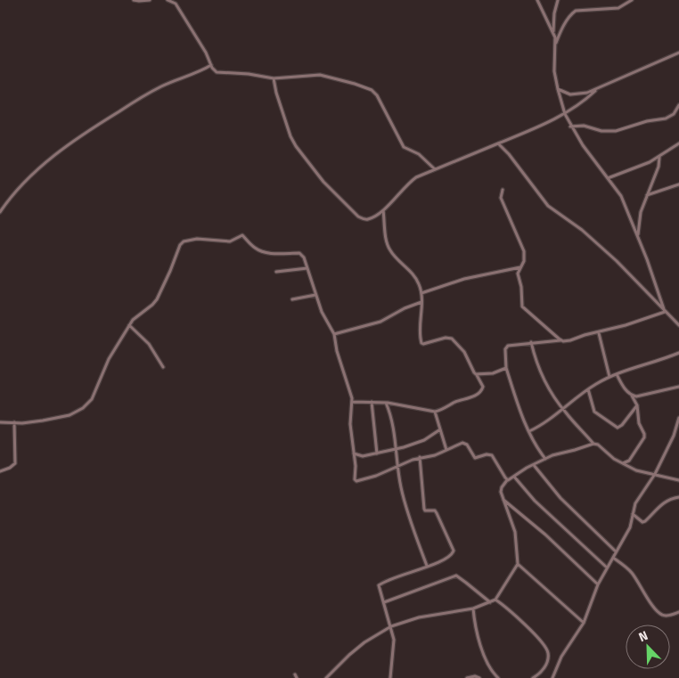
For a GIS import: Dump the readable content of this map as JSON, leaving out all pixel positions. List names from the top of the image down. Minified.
{"north":"top left"}
